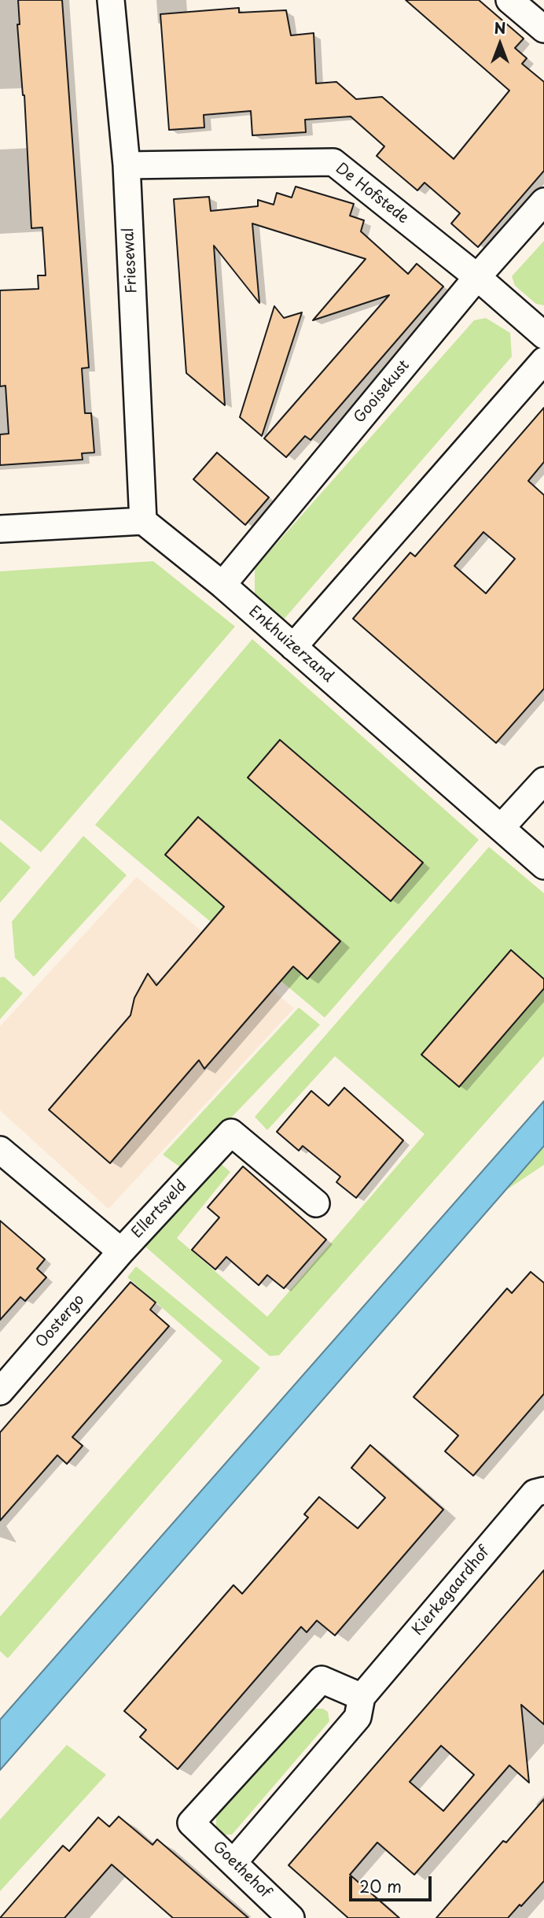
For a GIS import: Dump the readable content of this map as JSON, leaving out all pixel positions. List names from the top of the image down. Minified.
{"streets":{"street":["De Hofstede","Friesewal","Gooisekust","Enkhuizerzand","Ellertsveld","Oostergo","Kierkegaardhof","Goethehof"]},"crossings":[["De Hofstede","Friesewal"],["De Hofstede","Gooisekust"],["Friesewal","Enkhuizerzand"],["Gooisekust","Enkhuizerzand"],["Ellertsveld","Oostergo"],["Kierkegaardhof","Goethehof"]],"scale_bar":"20 m","north":"top"}
